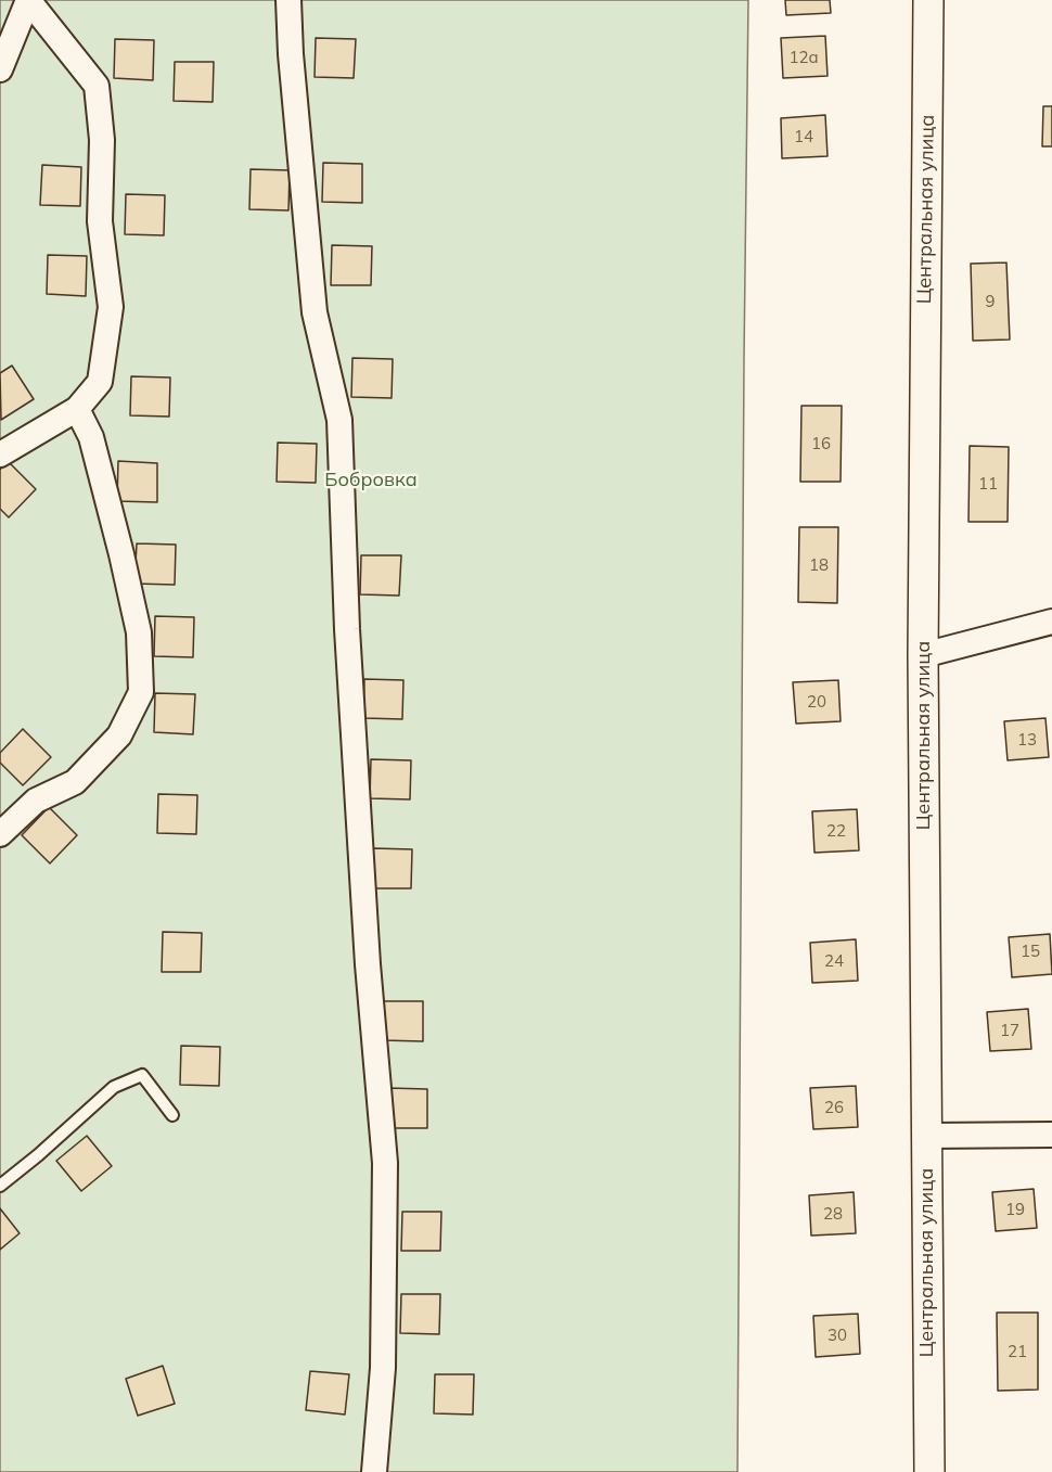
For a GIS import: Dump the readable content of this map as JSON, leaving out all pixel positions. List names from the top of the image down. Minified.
{"streets":{"street":["Центральная улица"]},"parks":["Бобровка"],"house_numbers":["12а","14","9","16","11","18","20","13","22","15","24","17","26","19","28","30","21"]}
